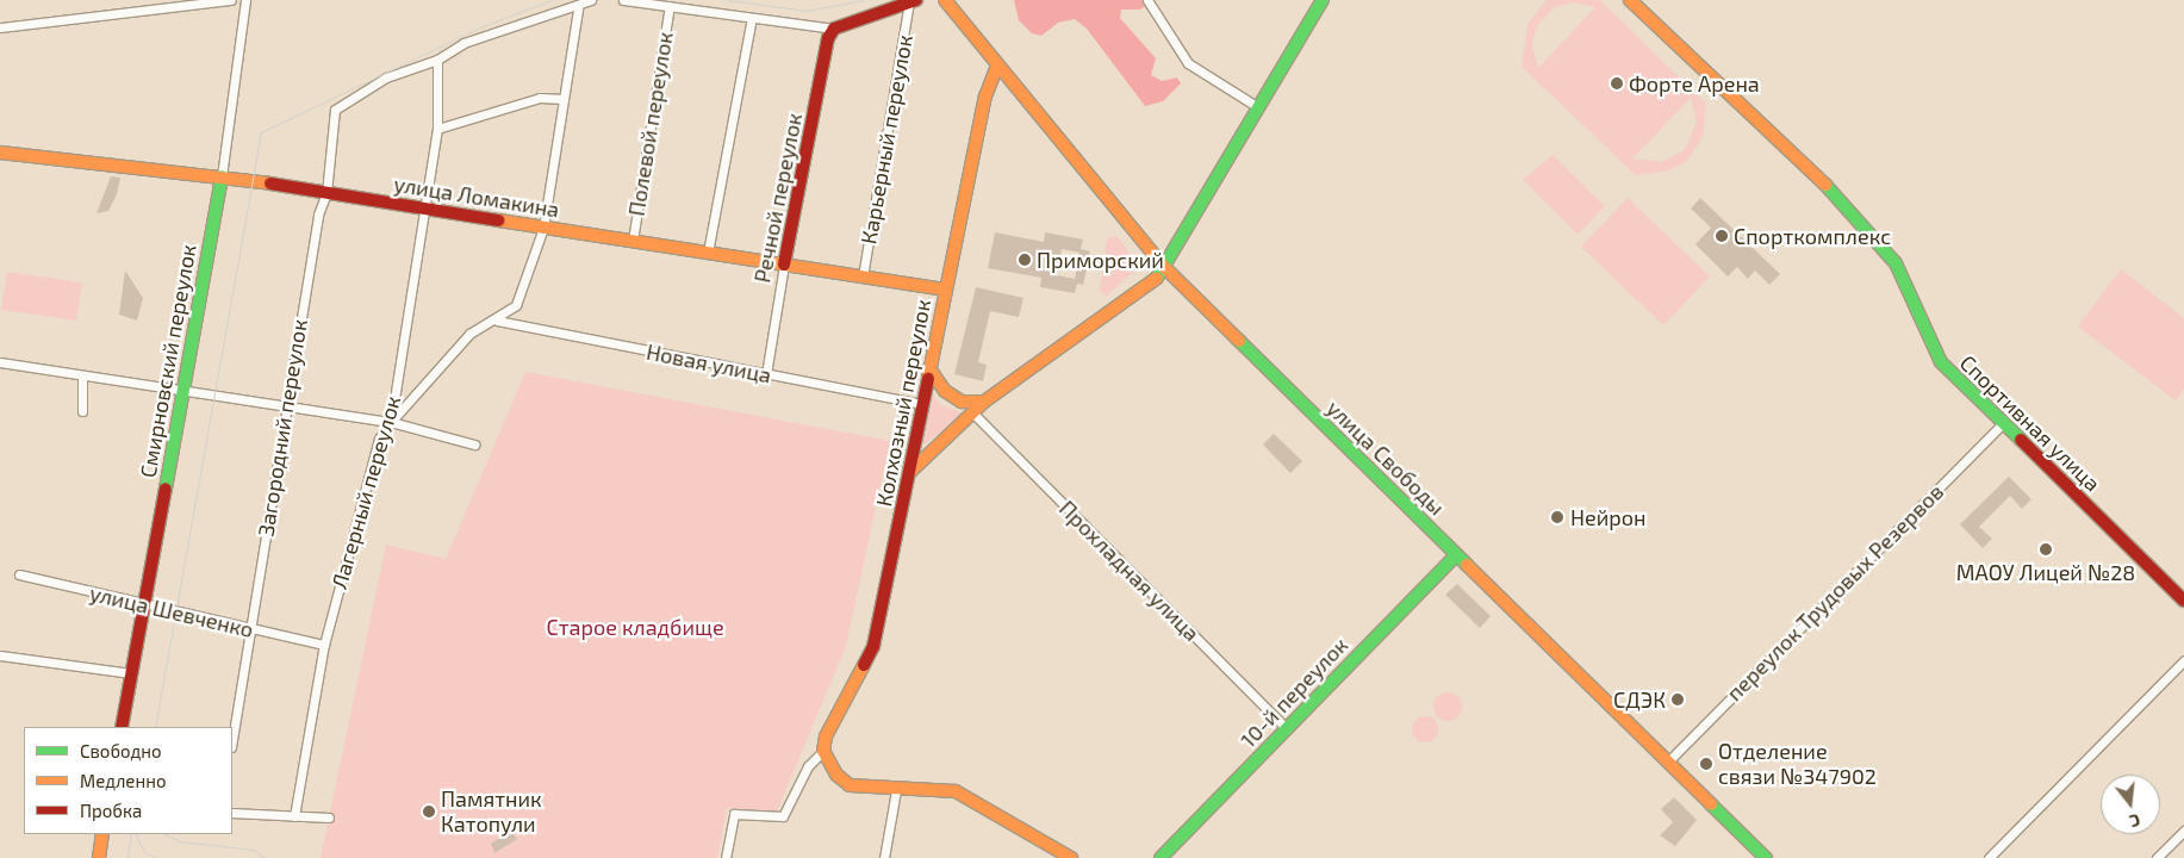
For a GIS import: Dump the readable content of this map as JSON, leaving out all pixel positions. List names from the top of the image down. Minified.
{"streets":{"main road":["улица Ломакина","Речной переулок","Смирновский переулок","Колхозный переулок","Спортивная улица","улица Свободы","10-й переулок"],"street":["Полевой переулок","Карьерный переулок","Новая улица","Загородний переулок","Лагерный переулок","Прохладная улица","переулок Трудовых Резервов","улица Шевченко"]},"crossings":[["Полевой переулок","улица Ломакина"],["Карьерный переулок","улица Ломакина"],["улица Ломакина","Речной переулок"],["улица Ломакина","Смирновский переулок"],["улица Ломакина","Колхозный переулок"],["улица Ломакина","Загородний переулок"],["улица Ломакина","Лагерный переулок"],["Речной переулок","Новая улица"],["Смирновский переулок","улица Шевченко"],["Новая улица","Колхозный переулок"],["Колхозный переулок","улица Свободы"],["Спортивная улица","переулок Трудовых Резервов"],["Загородний переулок","Лагерный переулок"],["Загородний переулок","улица Шевченко"],["улица Свободы","переулок Трудовых Резервов"],["улица Свободы","10-й переулок"],["Лагерный переулок","улица Шевченко"],["Прохладная улица","10-й переулок"]],"parks":["Старое кладбище"],"places":["Форте Арена","Спорткомплекс","Приморский","Нейрон","МАОУ Лицей №28","СДЭК","Отделение связи №347902","Памятник Катопули"],"legend":["Свободно","Медленно","Пробка"],"north":"bottom"}
